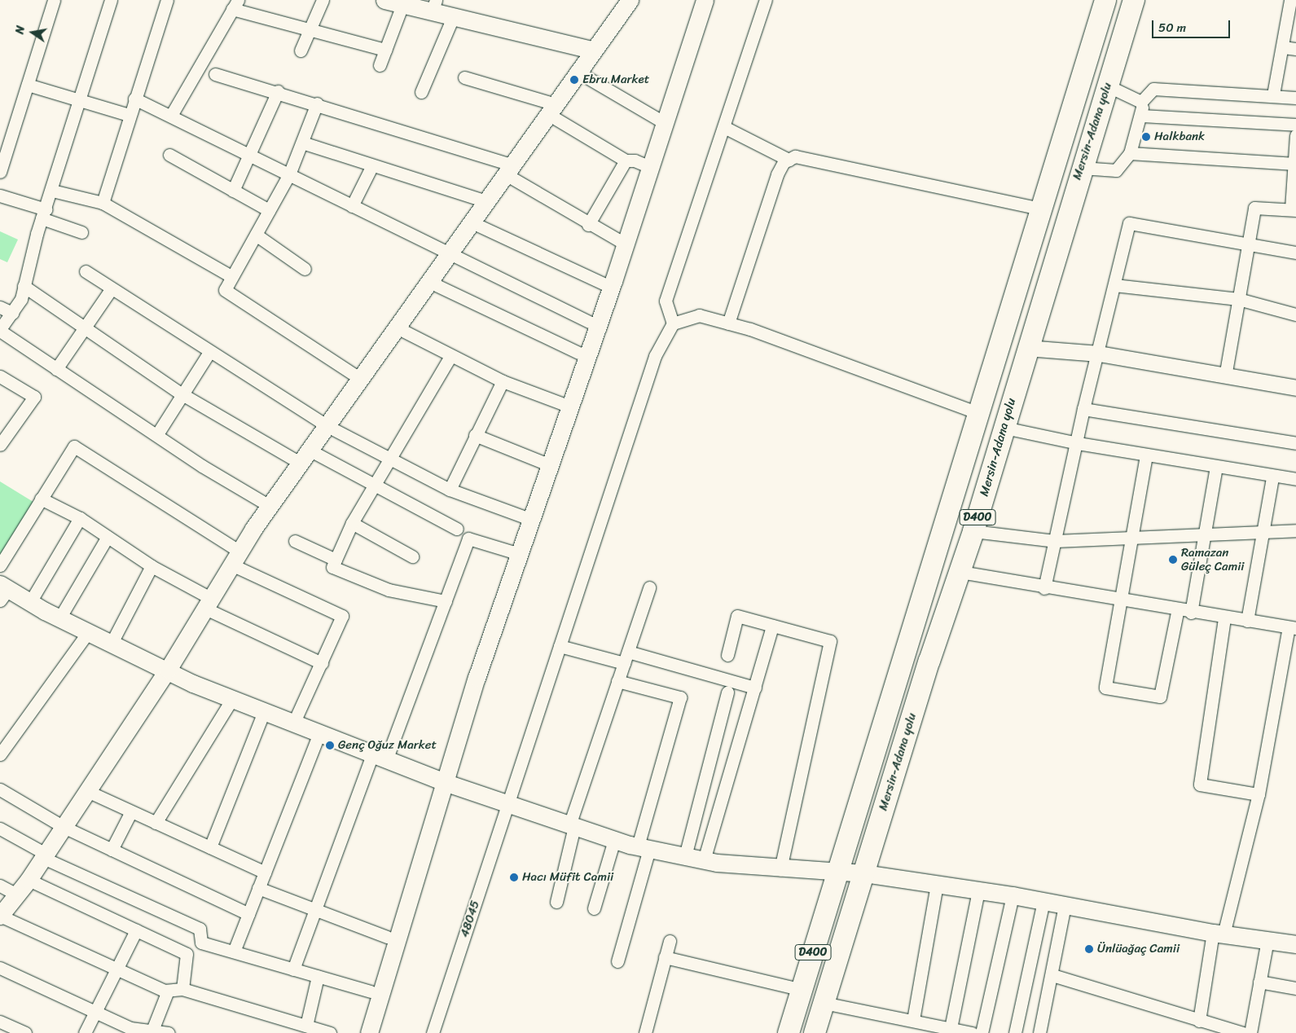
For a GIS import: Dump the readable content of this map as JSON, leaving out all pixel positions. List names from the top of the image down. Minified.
{"streets":{"highway":["Mersin-Adana yolu","D400"],"street":["48045"]},"places":["Ebru Market","Halkbank","Ramazan Güleç Camii","Genç Oğuz Market","Hacı Müfit Camii","Ünlüağaç Camii"],"scale_bar":"50 m","north":"left"}
